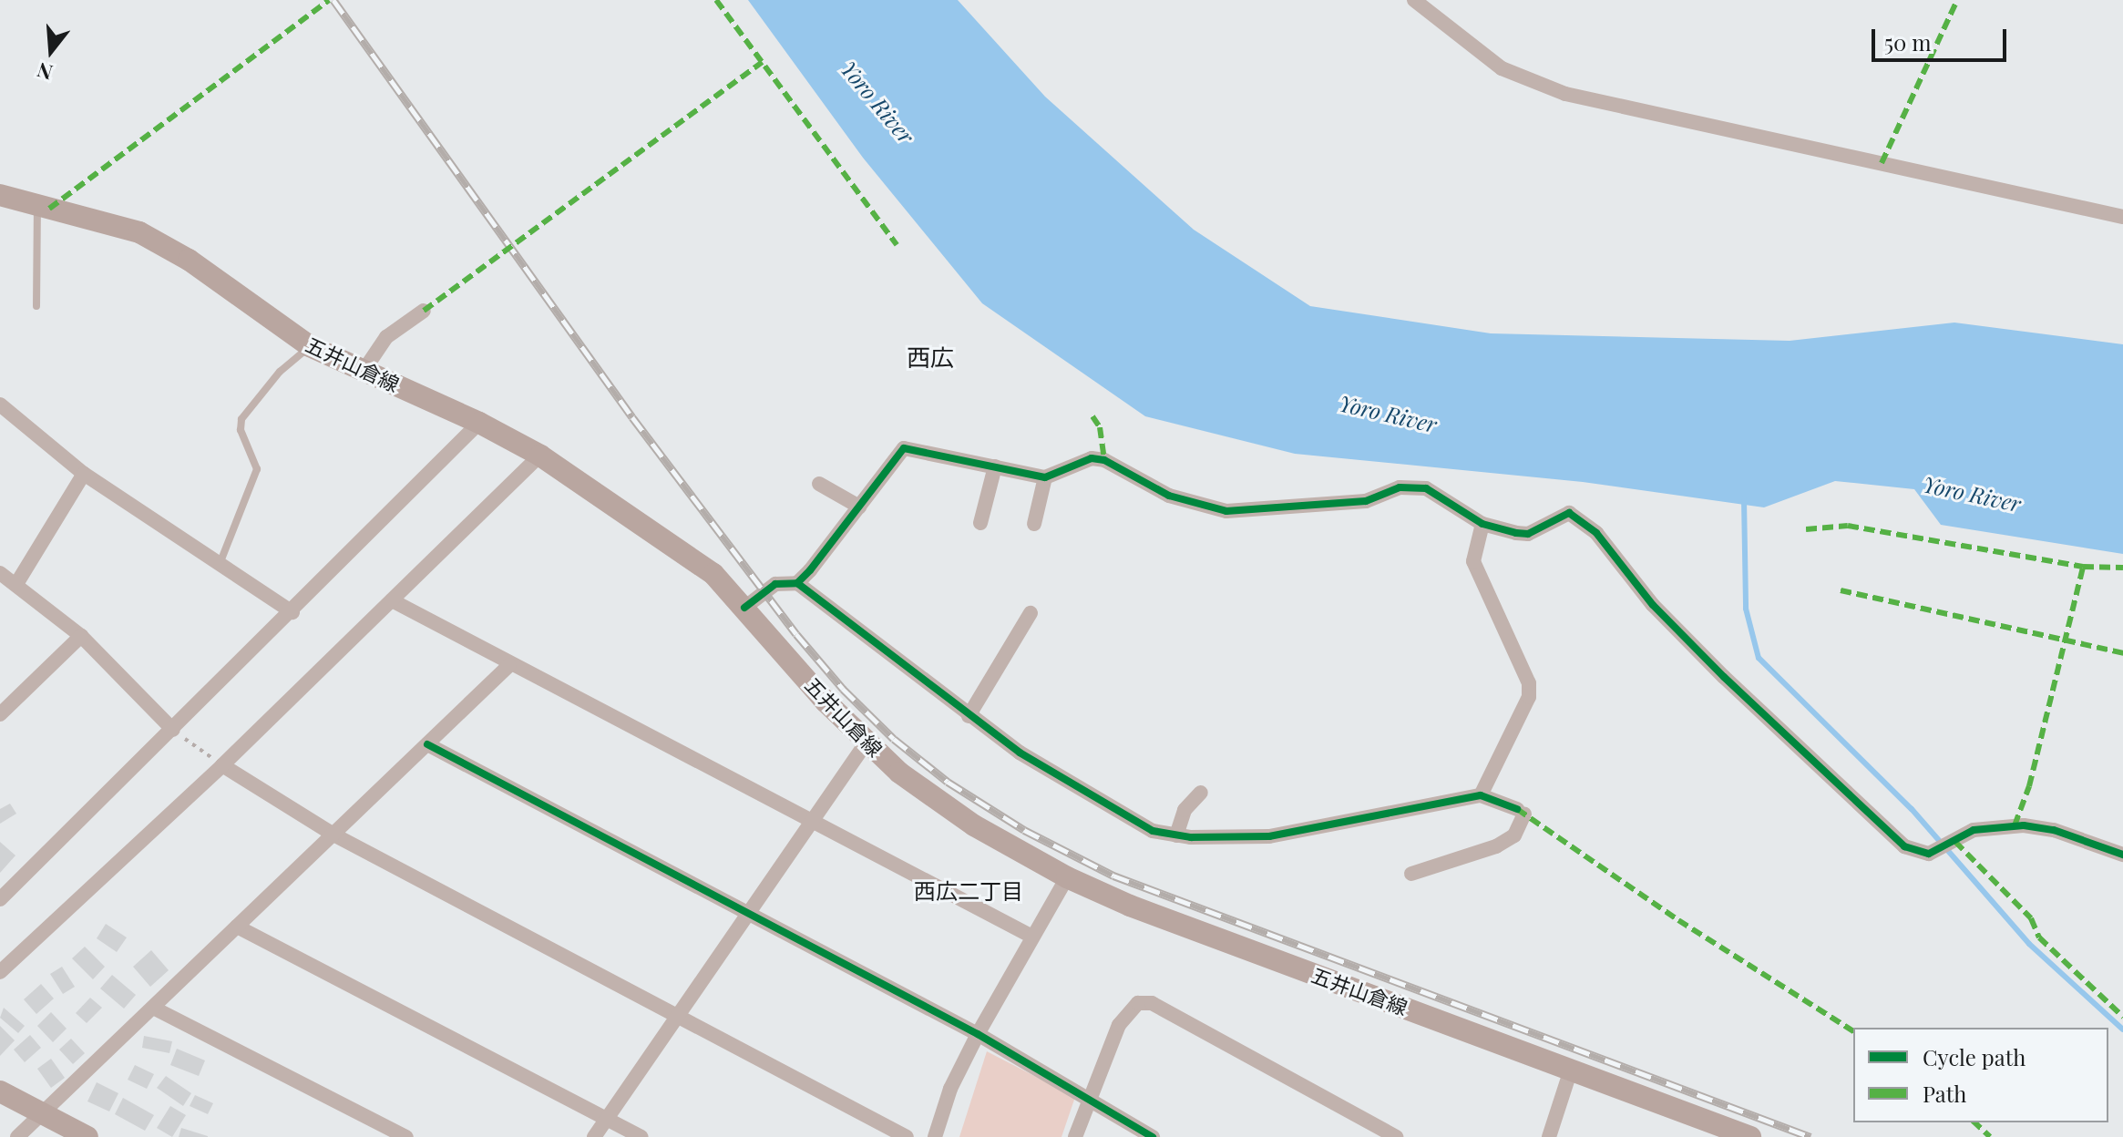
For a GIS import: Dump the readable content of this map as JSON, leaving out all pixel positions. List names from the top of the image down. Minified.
{"streets":{"main road":["五井山倉線"]},"districts":["西広","西広二丁目"],"water":["Yoro River"],"legend":["Cycle path","Path"],"scale_bar":"50 m","north":"bottom"}
